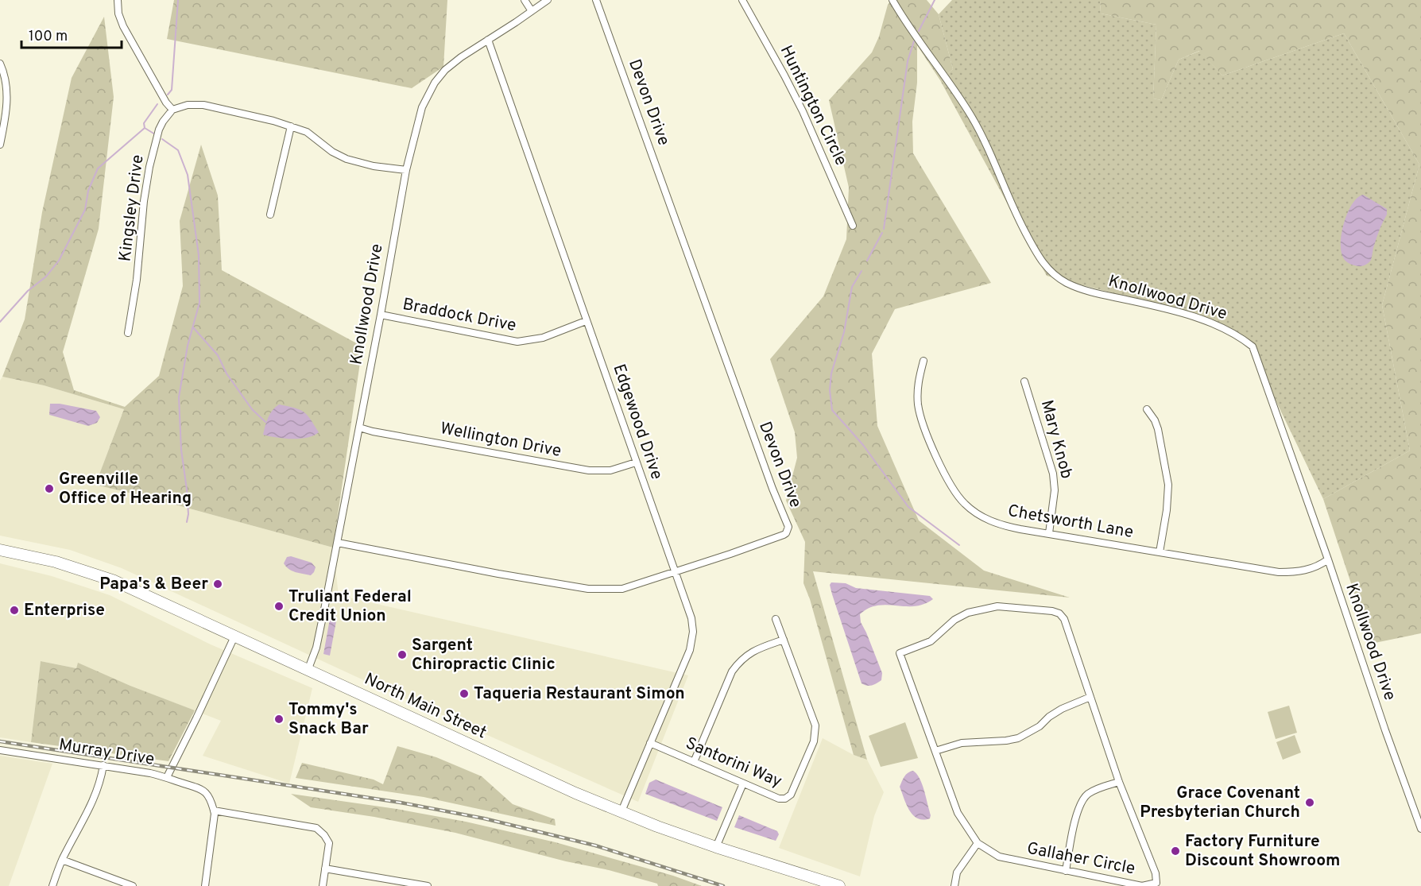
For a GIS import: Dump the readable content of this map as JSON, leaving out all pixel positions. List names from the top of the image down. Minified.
{"streets":{"main road":["North Main Street"],"street":["Devon Drive","Huntington Circle","Kingsley Drive","Knollwood Drive","Braddock Drive","Edgewood Drive","Mary Knob","Wellington Drive","Chetsworth Lane","Murray Drive","Santorini Way","Gallaher Circle"]},"crossings":[["Devon Drive","Knollwood Drive"],["Devon Drive","Edgewood Drive"],["Knollwood Drive","Braddock Drive"],["Knollwood Drive","Edgewood Drive"],["Knollwood Drive","Wellington Drive"],["Knollwood Drive","Chetsworth Lane"],["Knollwood Drive","North Main Street"],["Braddock Drive","Edgewood Drive"],["Edgewood Drive","Wellington Drive"],["Edgewood Drive","North Main Street"],["Edgewood Drive","Santorini Way"],["Mary Knob","Chetsworth Lane"],["North Main Street","Murray Drive"]],"places":["Greenville Office of Hearing","Papa's & Beer","Truliant Federal Credit Union","Enterprise","Sargent Chiropractic Clinic","Taqueria Restaurant Simon","Tommy's Snack Bar","Grace Covenant Presbyterian Church","Factory Furniture Discount Showroom"],"scale_bar":"100 m"}
